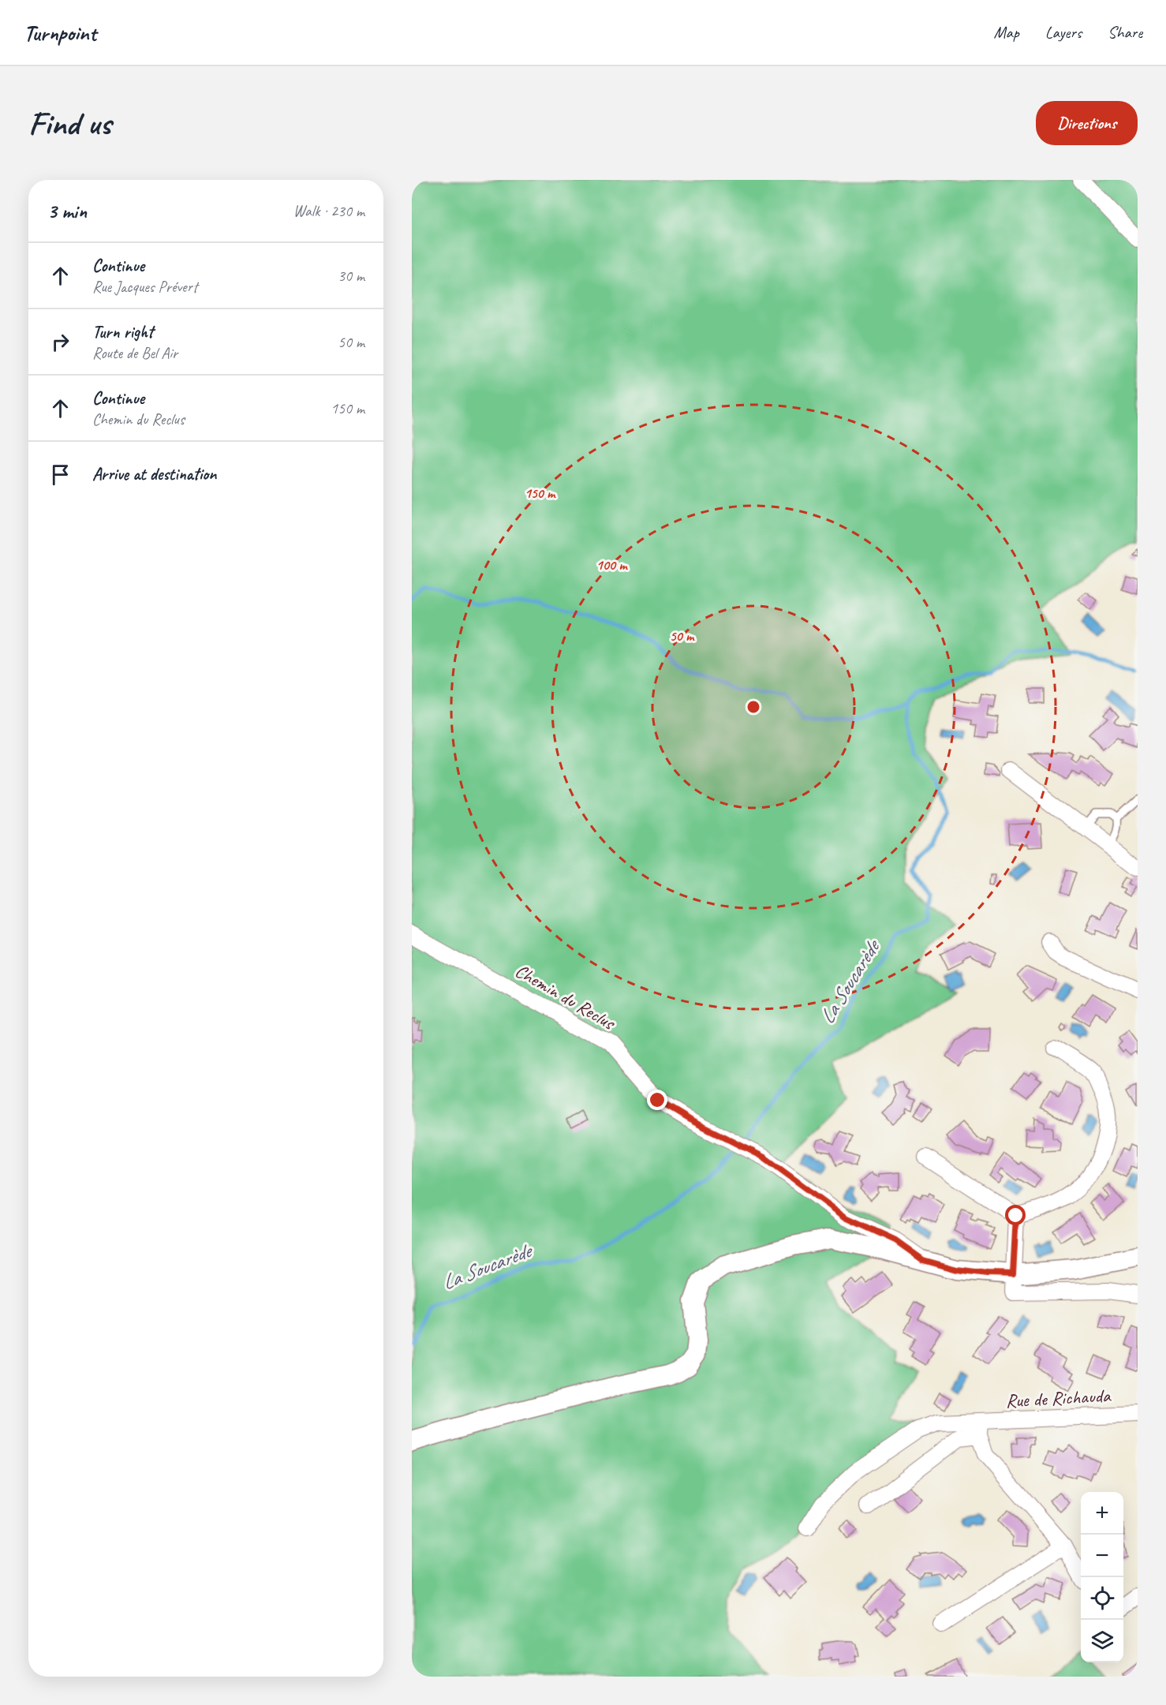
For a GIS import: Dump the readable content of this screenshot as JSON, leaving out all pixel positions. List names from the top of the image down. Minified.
{"streets":{"street":["Chemin du Reclus","Rue de Richauda"]},"water":["La Soucarède"],"page":{"header":"Turnpoint","nav":["Map","Layers","Share"],"buttons":"Directions","title":"Find us","heading":["3 min","Walk · 230 m"],"list":[["Continue","Rue Jacques Prévert","30 m"],["Turn right","Route de Bel Air","50 m"],["Continue","Chemin du Reclus","150 m"],"Arrive at destination"],"map_buttons":["+","−"]},"rings":["150 m","100 m","50 m"]}
